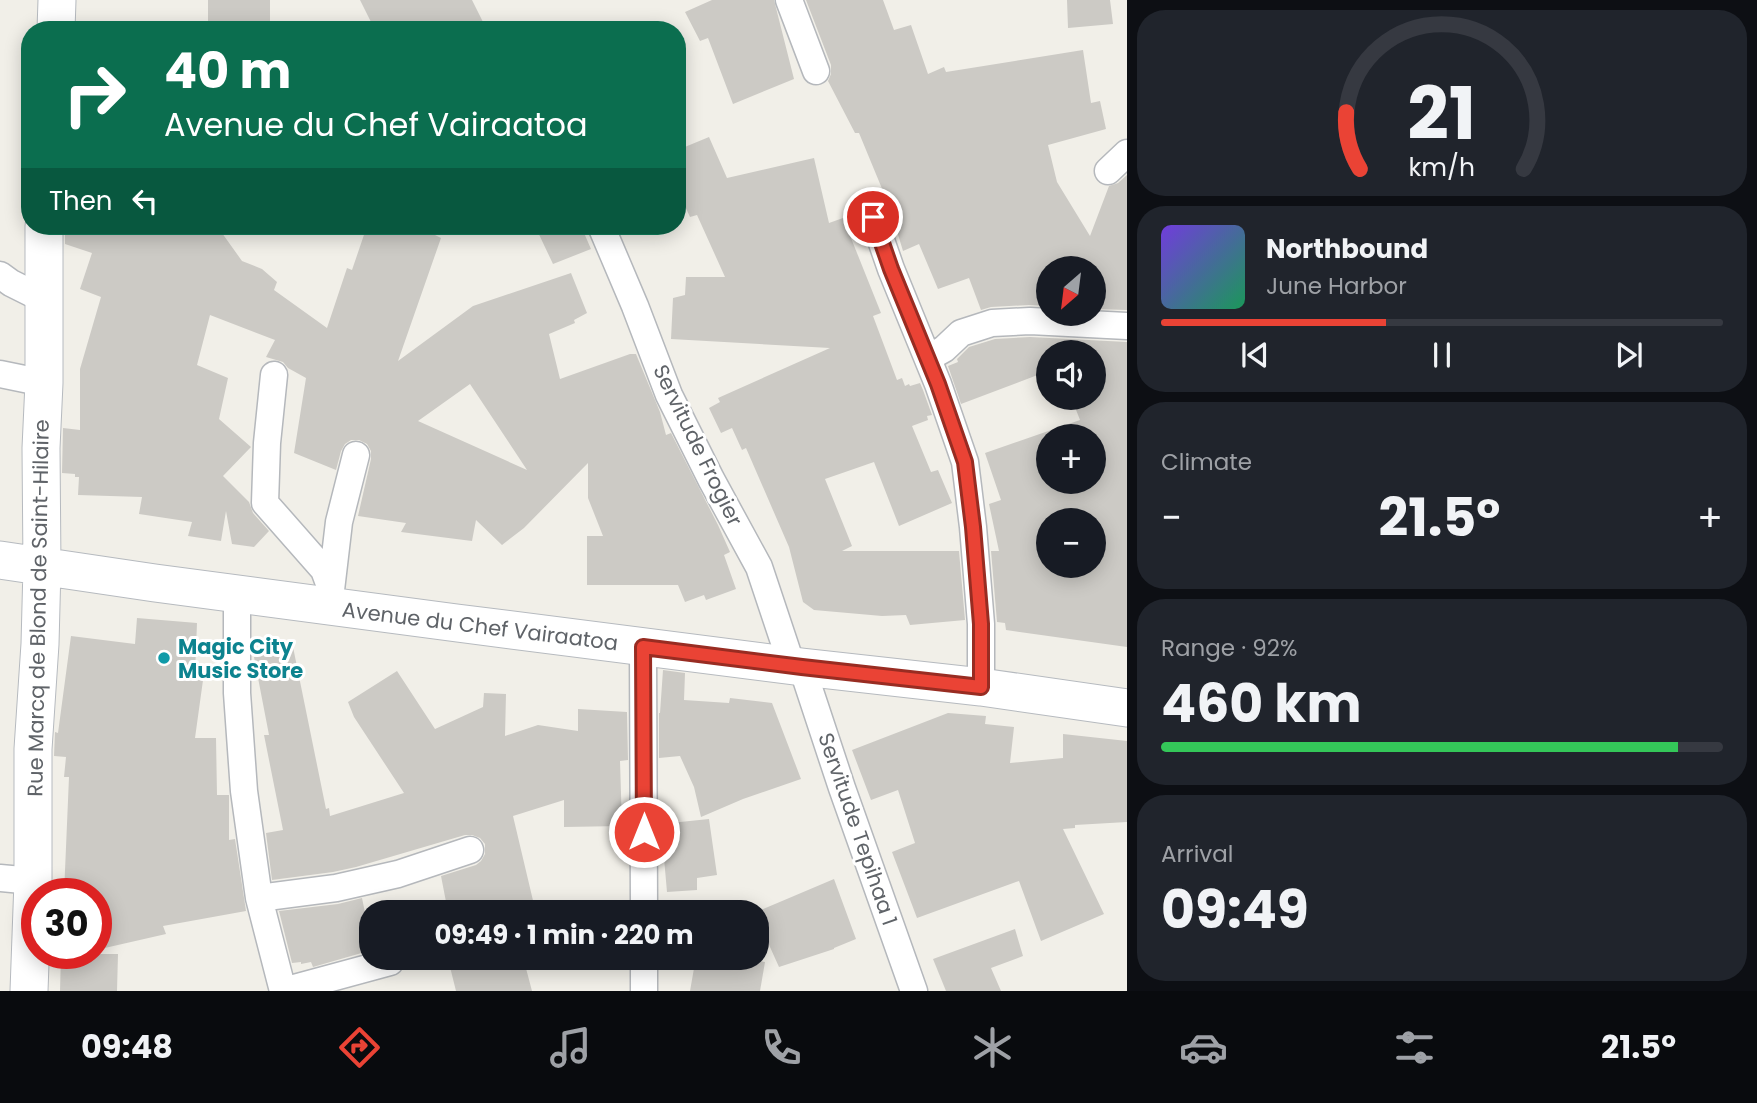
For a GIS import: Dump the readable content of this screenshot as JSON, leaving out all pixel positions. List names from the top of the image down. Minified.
{"streets":{"main road":["Rue Marcq de Blond de Saint-Hilaire","Avenue du Chef Vairaatoa"],"street":["Servitude Frogier","Servitude Tepihaa 1"]},"crossings":[["Servitude Frogier","Avenue du Chef Vairaatoa"],["Servitude Frogier","Servitude Tepihaa 1"],["Rue Marcq de Blond de Saint-Hilaire","Avenue du Chef Vairaatoa"],["Avenue du Chef Vairaatoa","Servitude Tepihaa 1"]],"places":["Magic City Music Store"],"north":"bottom left","page":{"turn":["40 m","Avenue du Chef Vairaatoa"],"then":"Then","song":["Northbound","June Harbor"],"map_buttons":["+","−"],"tile":["Climate",["Range · 92%","460 km"],["Arrival","09:49"]],"heat":["−","21.5°","+"],"limit":"30","trip":"09:49 · 1 min · 220 m","tabs":["09:48","21.5°"],"gauge":["21","km/h"]}}
